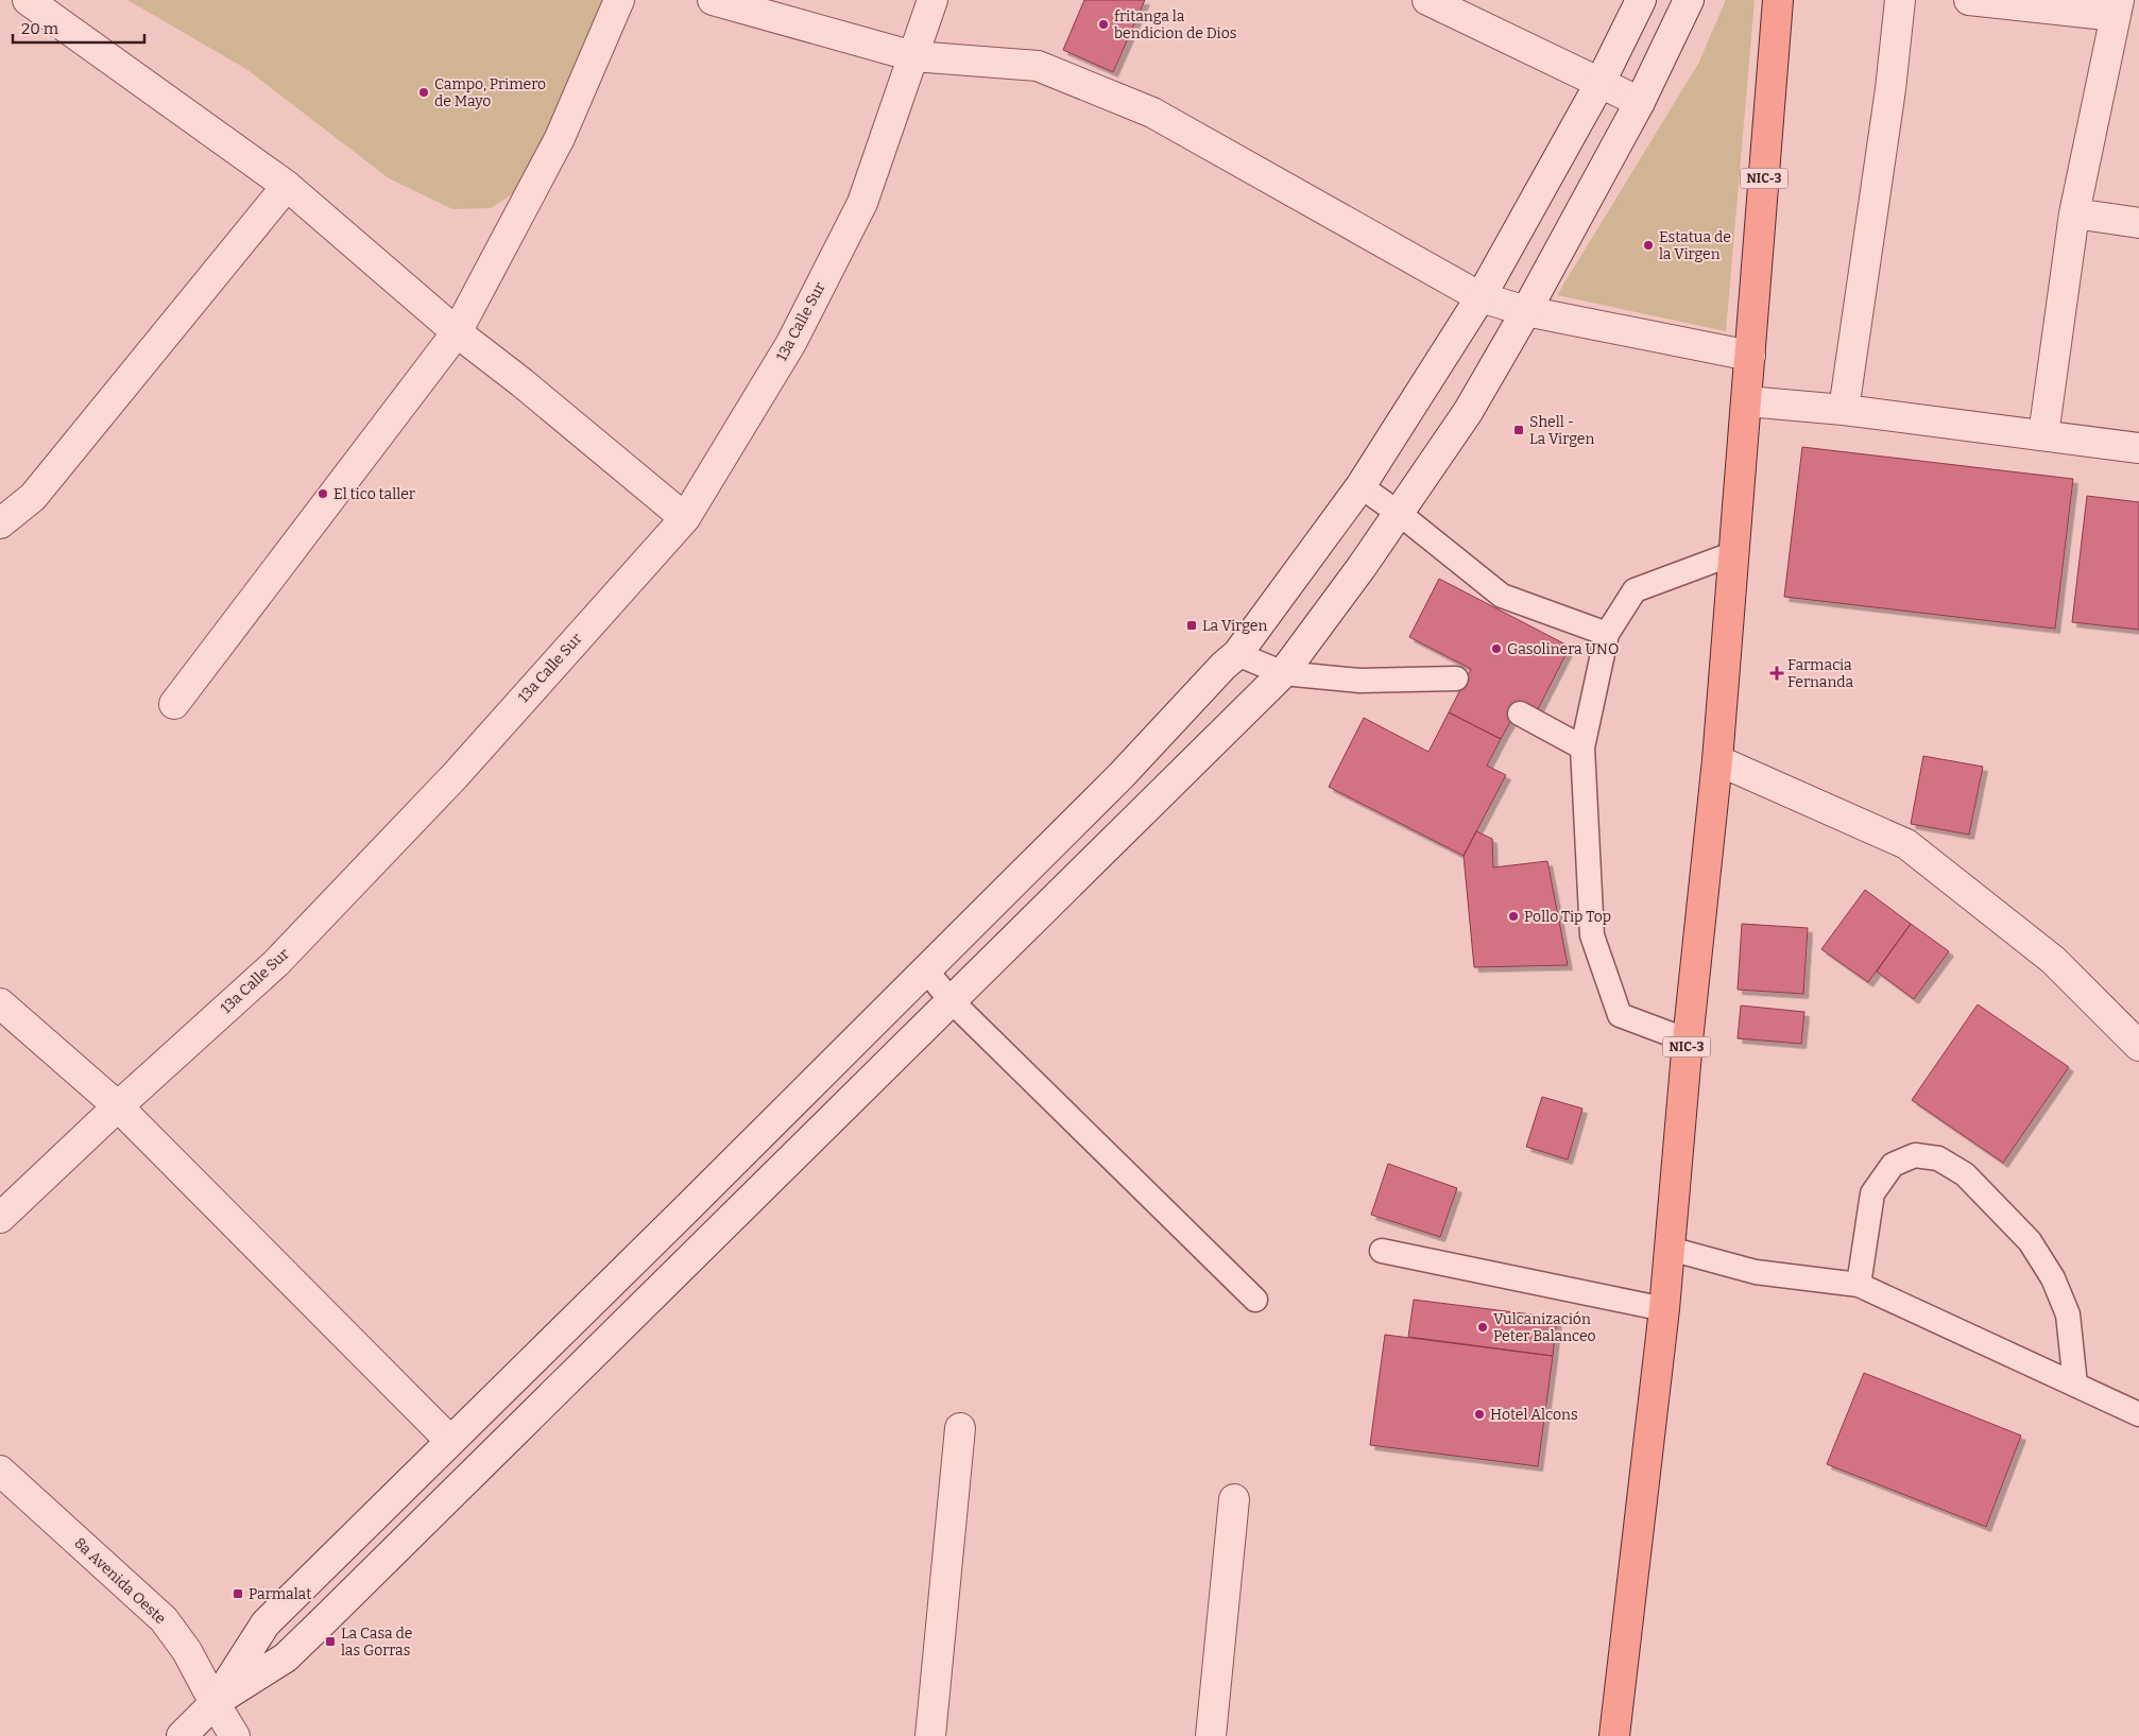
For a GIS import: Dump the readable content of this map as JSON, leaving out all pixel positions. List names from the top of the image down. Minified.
{"streets":{"main road":["NIC-3"],"street":["13a Calle Sur","8a Avenida Oeste"]},"places":{"other":["fritanga la bendicion de Dios","Campo, Primero de Mayo","Estatua de la Virgen","El tico taller","Gasolinera UNO","Pollo Tip Top","Vulcanización Peter Balanceo","Hotel Alcons"],"transit":["Shell - La Virgen","La Virgen","Parmalat","La Casa de las Gorras"],"health":["Farmacia Fernanda"]},"scale_bar":"20 m"}
